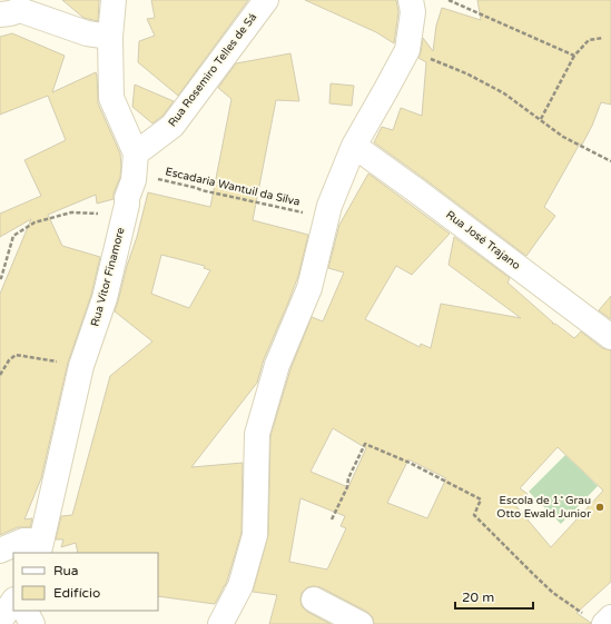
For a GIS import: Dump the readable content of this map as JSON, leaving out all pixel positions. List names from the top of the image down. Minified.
{"streets":{"street":["Rua Rosemiro Telles de Sá","Rua José Trajano","Rua Vitor Finamore"],"path":["Escadaria Wantuil da Silva"]},"crossings":[["Rua Rosemiro Telles de Sá","Rua Vitor Finamore"],["Escadaria Wantuil da Silva","Rua Vitor Finamore"]],"places":["Escola de 1˚ Grau Otto Ewald Junior"],"legend":["Rua","Edifício"],"scale_bar":"20 m"}
